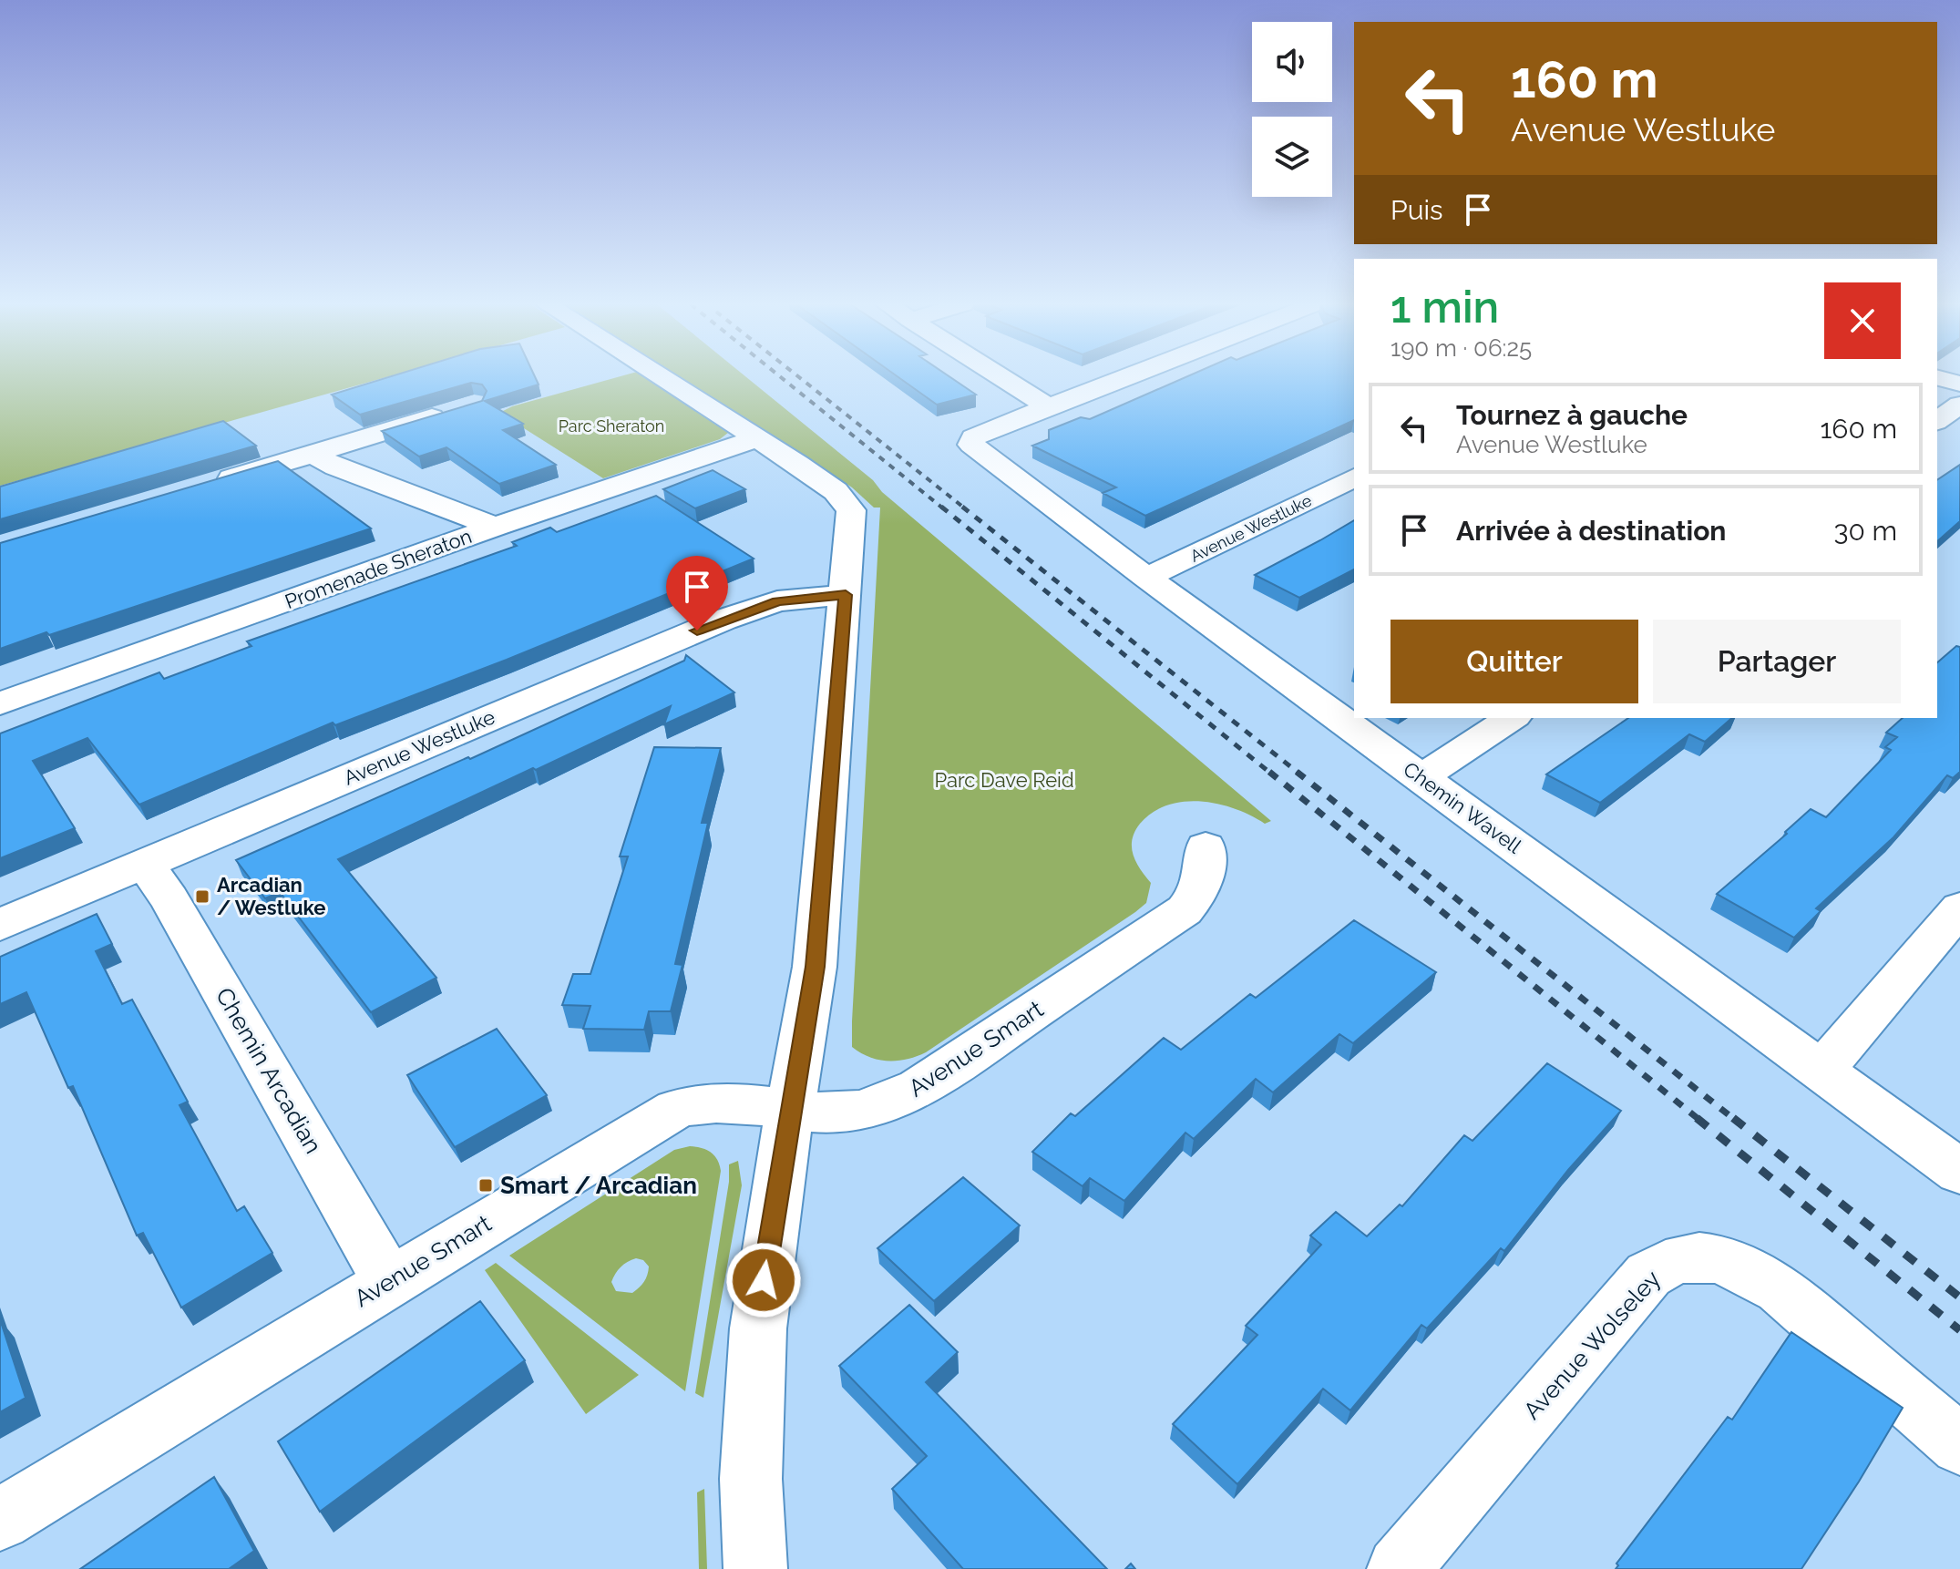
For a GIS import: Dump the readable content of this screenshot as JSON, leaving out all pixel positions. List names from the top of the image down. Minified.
{"streets":{"street":["Avenue Westluke","Promenade Sheraton","Chemin Wavell","Avenue Smart","Chemin Arcadian","Avenue Wolseley"]},"crossings":[["Avenue Westluke","Chemin Wavell"],["Avenue Westluke","Chemin Arcadian"],["Avenue Smart","Chemin Arcadian"]],"parks":["Parc Sheraton","Parc Dave Reid"],"places":{"transit":["Arcadian / Westluke","Smart / Arcadian"]},"page":{"turn":["160 m","Avenue Westluke"],"then":"Puis","heading":["1 min","190 m · 06:25"],"list":[{"name":"Tournez à gauche","note":"Avenue Westluke","value":"160 m"},{"name":"Arrivée à destination","value":"30 m"}],"buttons":["Quitter","Partager"]}}
